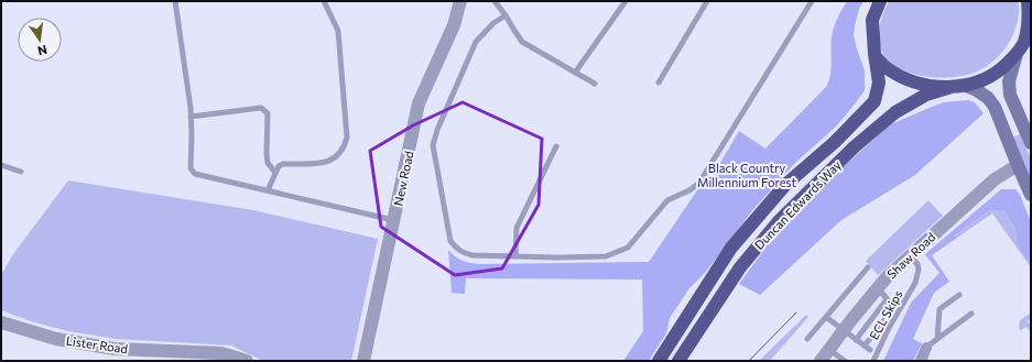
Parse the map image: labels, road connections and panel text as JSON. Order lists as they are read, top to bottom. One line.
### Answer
{"streets":{"highway":["Duncan Edwards Way"],"street":["New Road","Shaw Road","Lister Road"],"lane":["ECL Skips"]},"crossings":[["Shaw Road","ECL Skips"]],"parks":["Black Country Millennium Forest"],"north":"bottom"}
